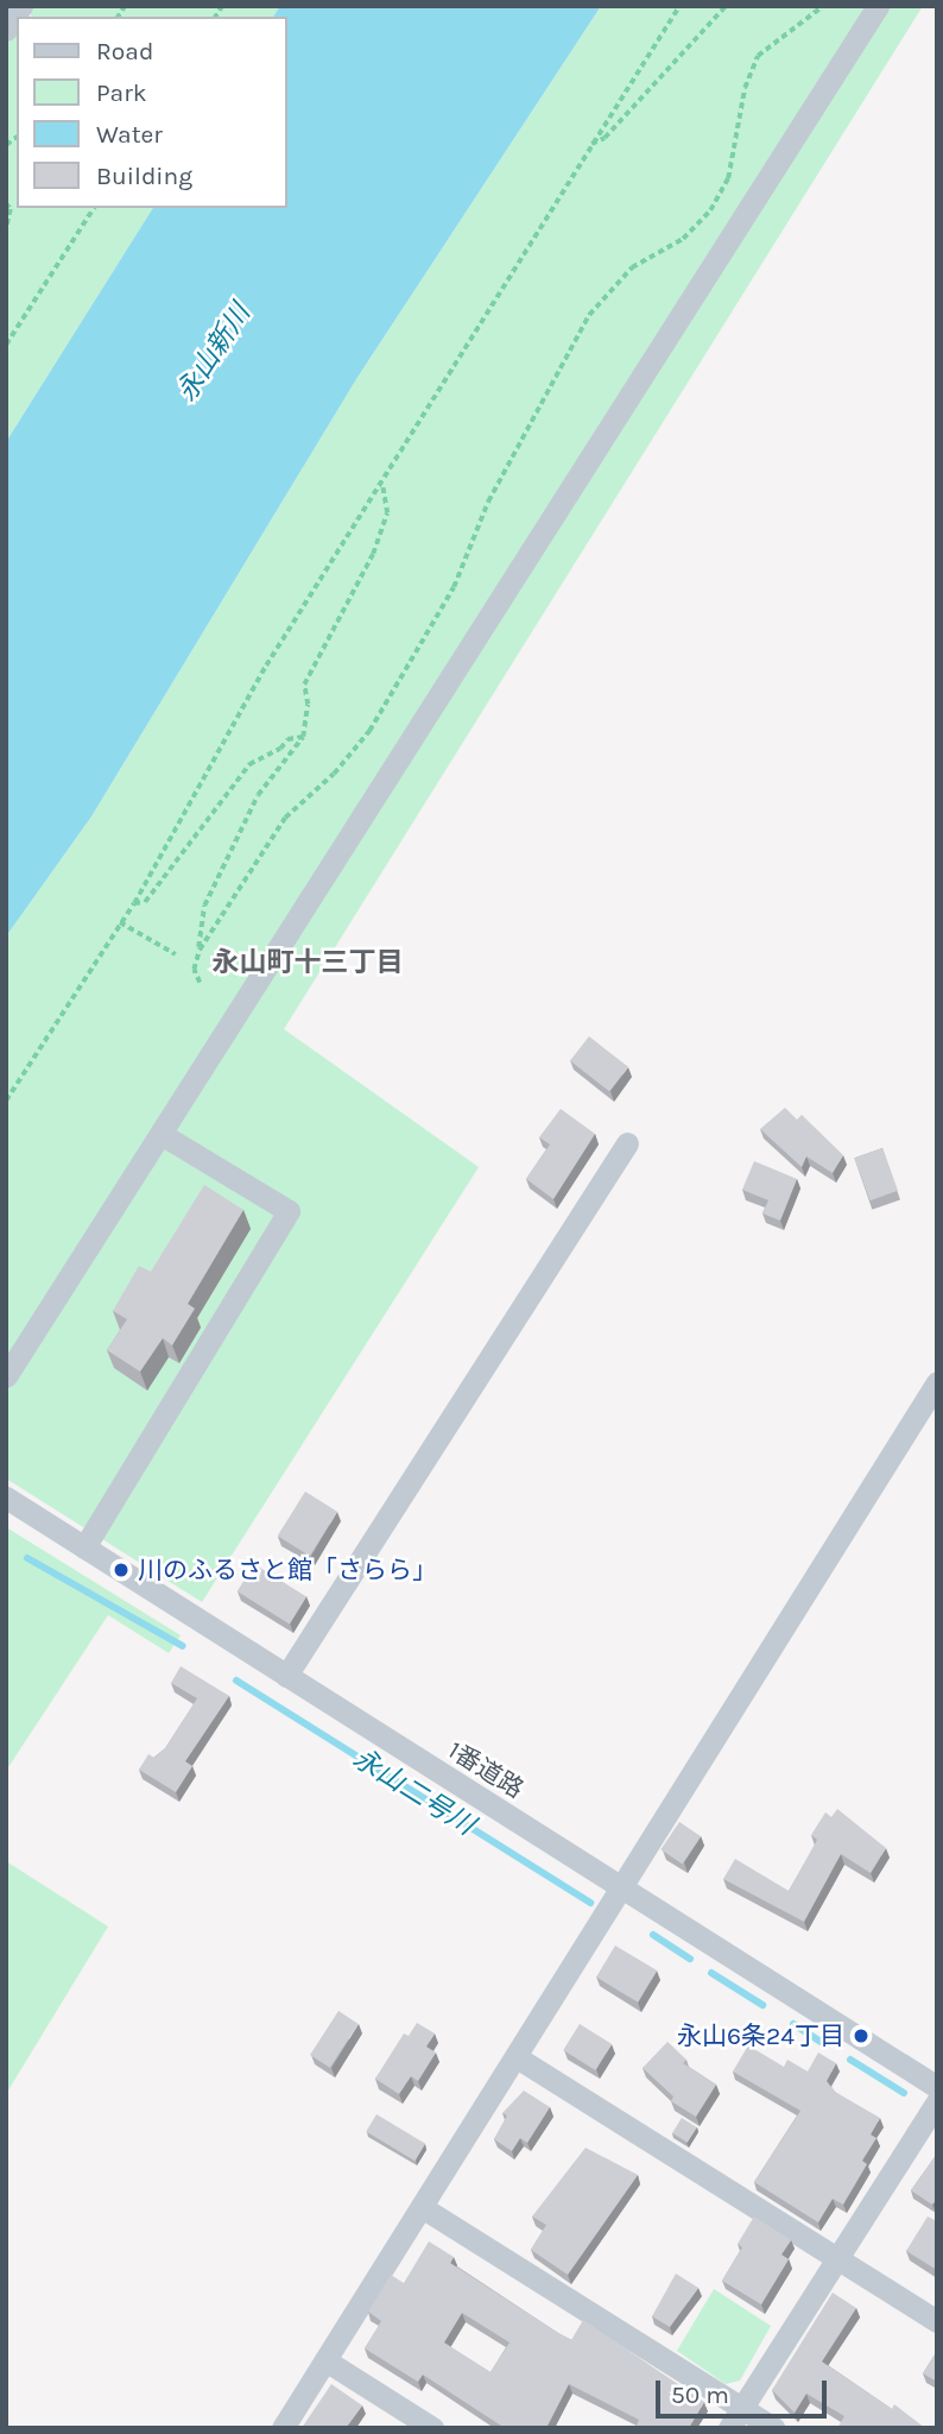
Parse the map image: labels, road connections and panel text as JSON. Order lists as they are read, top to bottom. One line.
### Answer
{"streets":{"street":["1番道路"]},"districts":["永山町十三丁目"],"water":["永山新川","永山二号川"],"places":["川のふるさと館「さらら」","永山6条24丁目"],"legend":["Road","Park","Water","Building"],"scale_bar":"50 m"}
